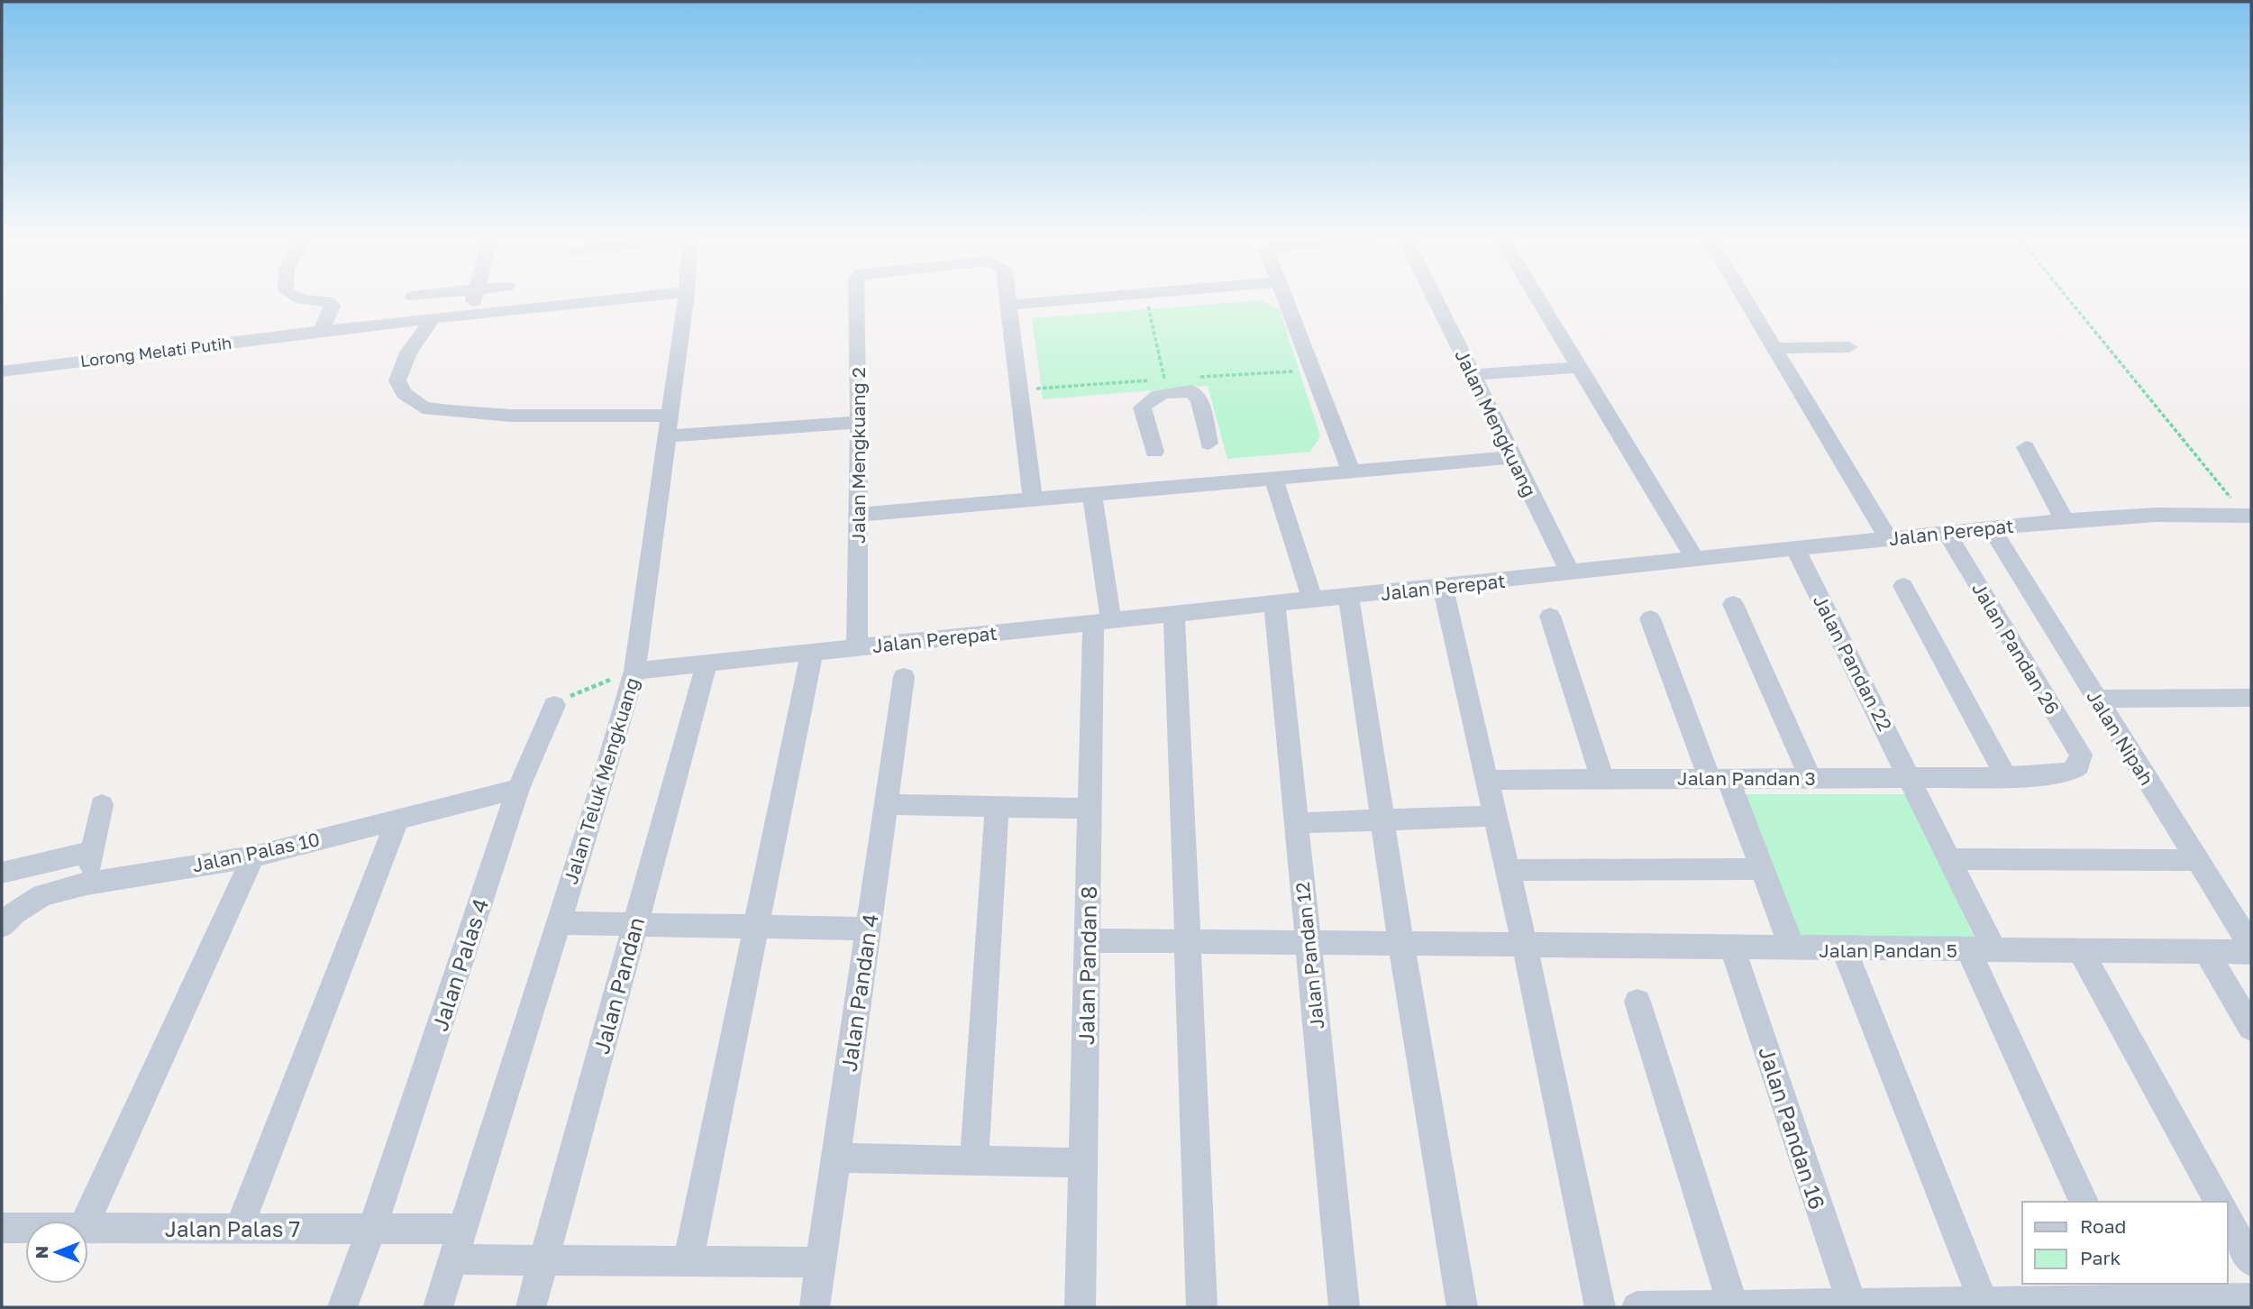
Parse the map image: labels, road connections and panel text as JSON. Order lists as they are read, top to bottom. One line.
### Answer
{"streets":{"street":["Lorong Melati Putih","Jalan Mengkuang","Jalan Mengkuang 2","Jalan Perepat","Jalan Pandan 26","Jalan Pandan 22","Jalan Nipah","Jalan Pandan 3","Jalan Teluk Mengkuang","Jalan Palas 10","Jalan Pandan 5","Jalan Pandan 12","Jalan Palas 4","Jalan Pandan 8","Jalan Pandan","Jalan Pandan 4","Jalan Pandan 16","Jalan Palas 7"]},"crossings":[["Jalan Mengkuang","Jalan Perepat"],["Jalan Mengkuang 2","Jalan Perepat"],["Jalan Perepat","Jalan Pandan 26"],["Jalan Perepat","Jalan Pandan 22"],["Jalan Perepat","Jalan Nipah"],["Jalan Perepat","Jalan Teluk Mengkuang"],["Jalan Perepat","Jalan Pandan 12"],["Jalan Perepat","Jalan Pandan 8"],["Jalan Perepat","Jalan Pandan"],["Jalan Pandan 26","Jalan Pandan 3"],["Jalan Pandan 22","Jalan Pandan 3"],["Jalan Pandan 22","Jalan Pandan 5"],["Jalan Teluk Mengkuang","Jalan Palas 7"],["Jalan Palas 10","Jalan Palas 4"],["Jalan Pandan 5","Jalan Pandan 12"],["Jalan Pandan 5","Jalan Pandan 8"],["Jalan Pandan 5","Jalan Pandan 16"],["Jalan Palas 4","Jalan Palas 7"]],"legend":["Road","Park"],"north":"left"}
